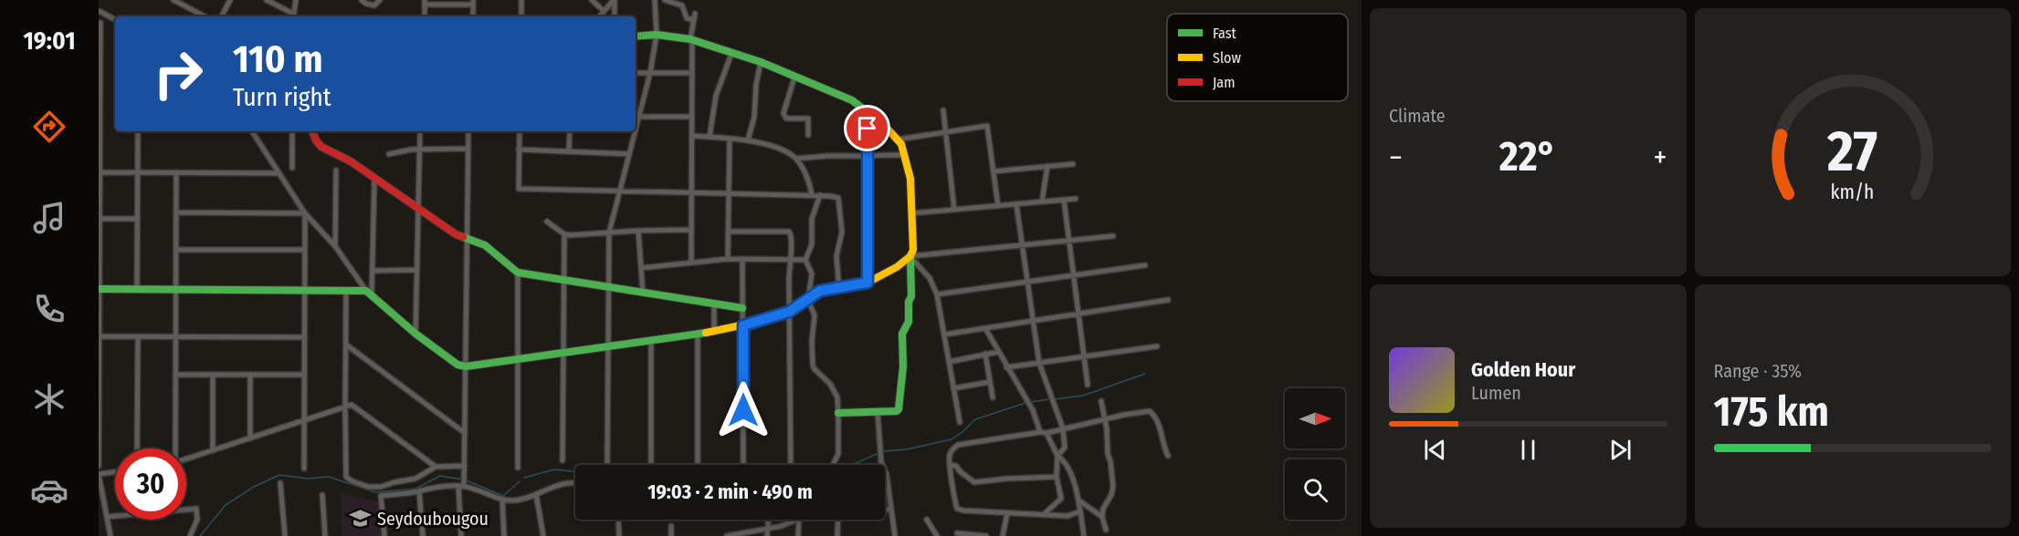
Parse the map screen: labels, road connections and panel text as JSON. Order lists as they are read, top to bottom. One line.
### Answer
{"places":{"school or university":["Seydoubougou"]},"legend":["Fast","Slow","Jam"],"north":"right","page":{"tabs":"19:01","tile":["Climate",["Range · 35%","175 km"]],"turn":["110 m","Turn right"],"heat":["−","22°","+"],"song":["Golden Hour","Lumen"],"limit":"30","trip":"19:03 · 2 min · 490 m","gauge":["27","km/h"]}}
